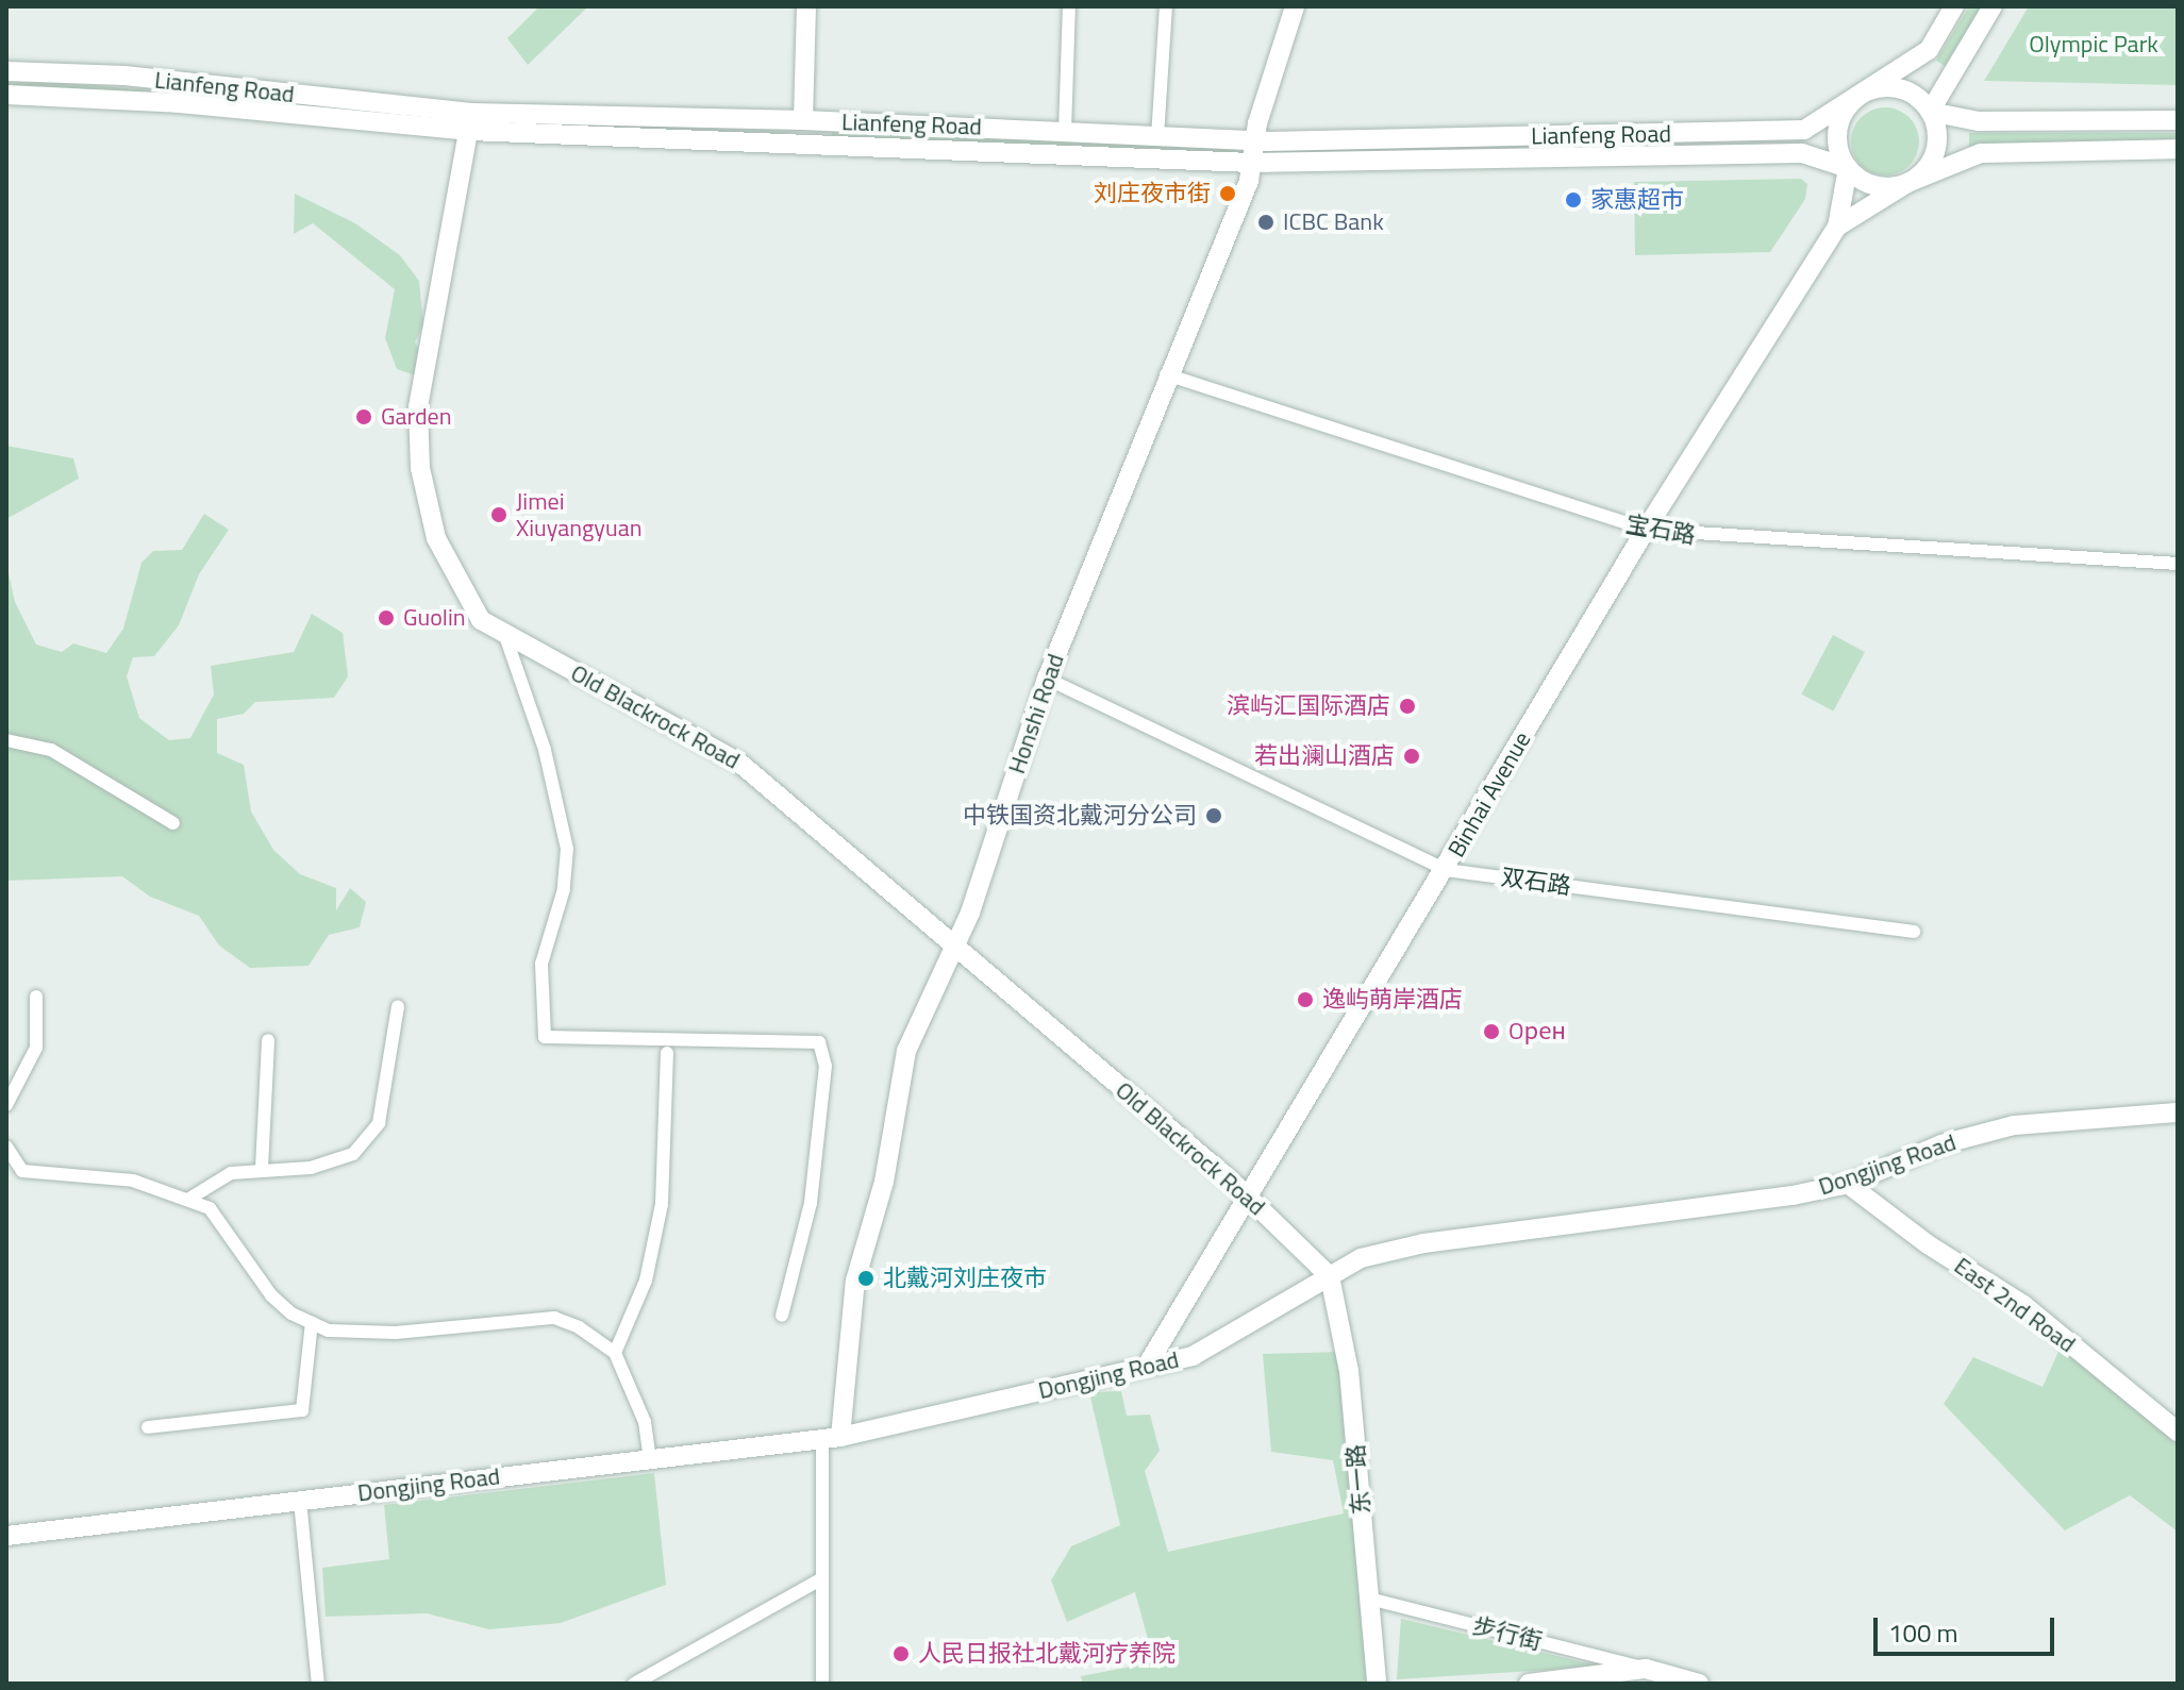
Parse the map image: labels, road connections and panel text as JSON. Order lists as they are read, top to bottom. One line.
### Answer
{"streets":{"main road":["Lianfeng Road","Honshi Road","Old Blackrock Road","Binhai Avenue","Dongjing Road","East 2nd Road","东一路"],"street":["宝石路","双石路","步行街"]},"crossings":[["Lianfeng Road","Honshi Road"],["Lianfeng Road","Old Blackrock Road"],["宝石路","Honshi Road"],["宝石路","Binhai Avenue"],["Honshi Road","Old Blackrock Road"],["Honshi Road","双石路"],["Honshi Road","Dongjing Road"],["Old Blackrock Road","Binhai Avenue"],["Old Blackrock Road","Dongjing Road"],["Old Blackrock Road","东一路"],["Binhai Avenue","双石路"],["Binhai Avenue","Dongjing Road"],["Dongjing Road","East 2nd Road"],["Dongjing Road","东一路"],["东一路","步行街"]],"parks":["Olympic Park"],"places":["刘庄夜市街","家惠超市","ICBC Bank","Garden","Jimei Xiuyangyuan","Guolin","滨屿汇国际酒店","若出澜山酒店","中铁国资北戴河分公司","逸屿萌岸酒店","Oрен","北戴河刘庄夜市","人民日报社北戴河疗养院"],"scale_bar":"100 m"}
